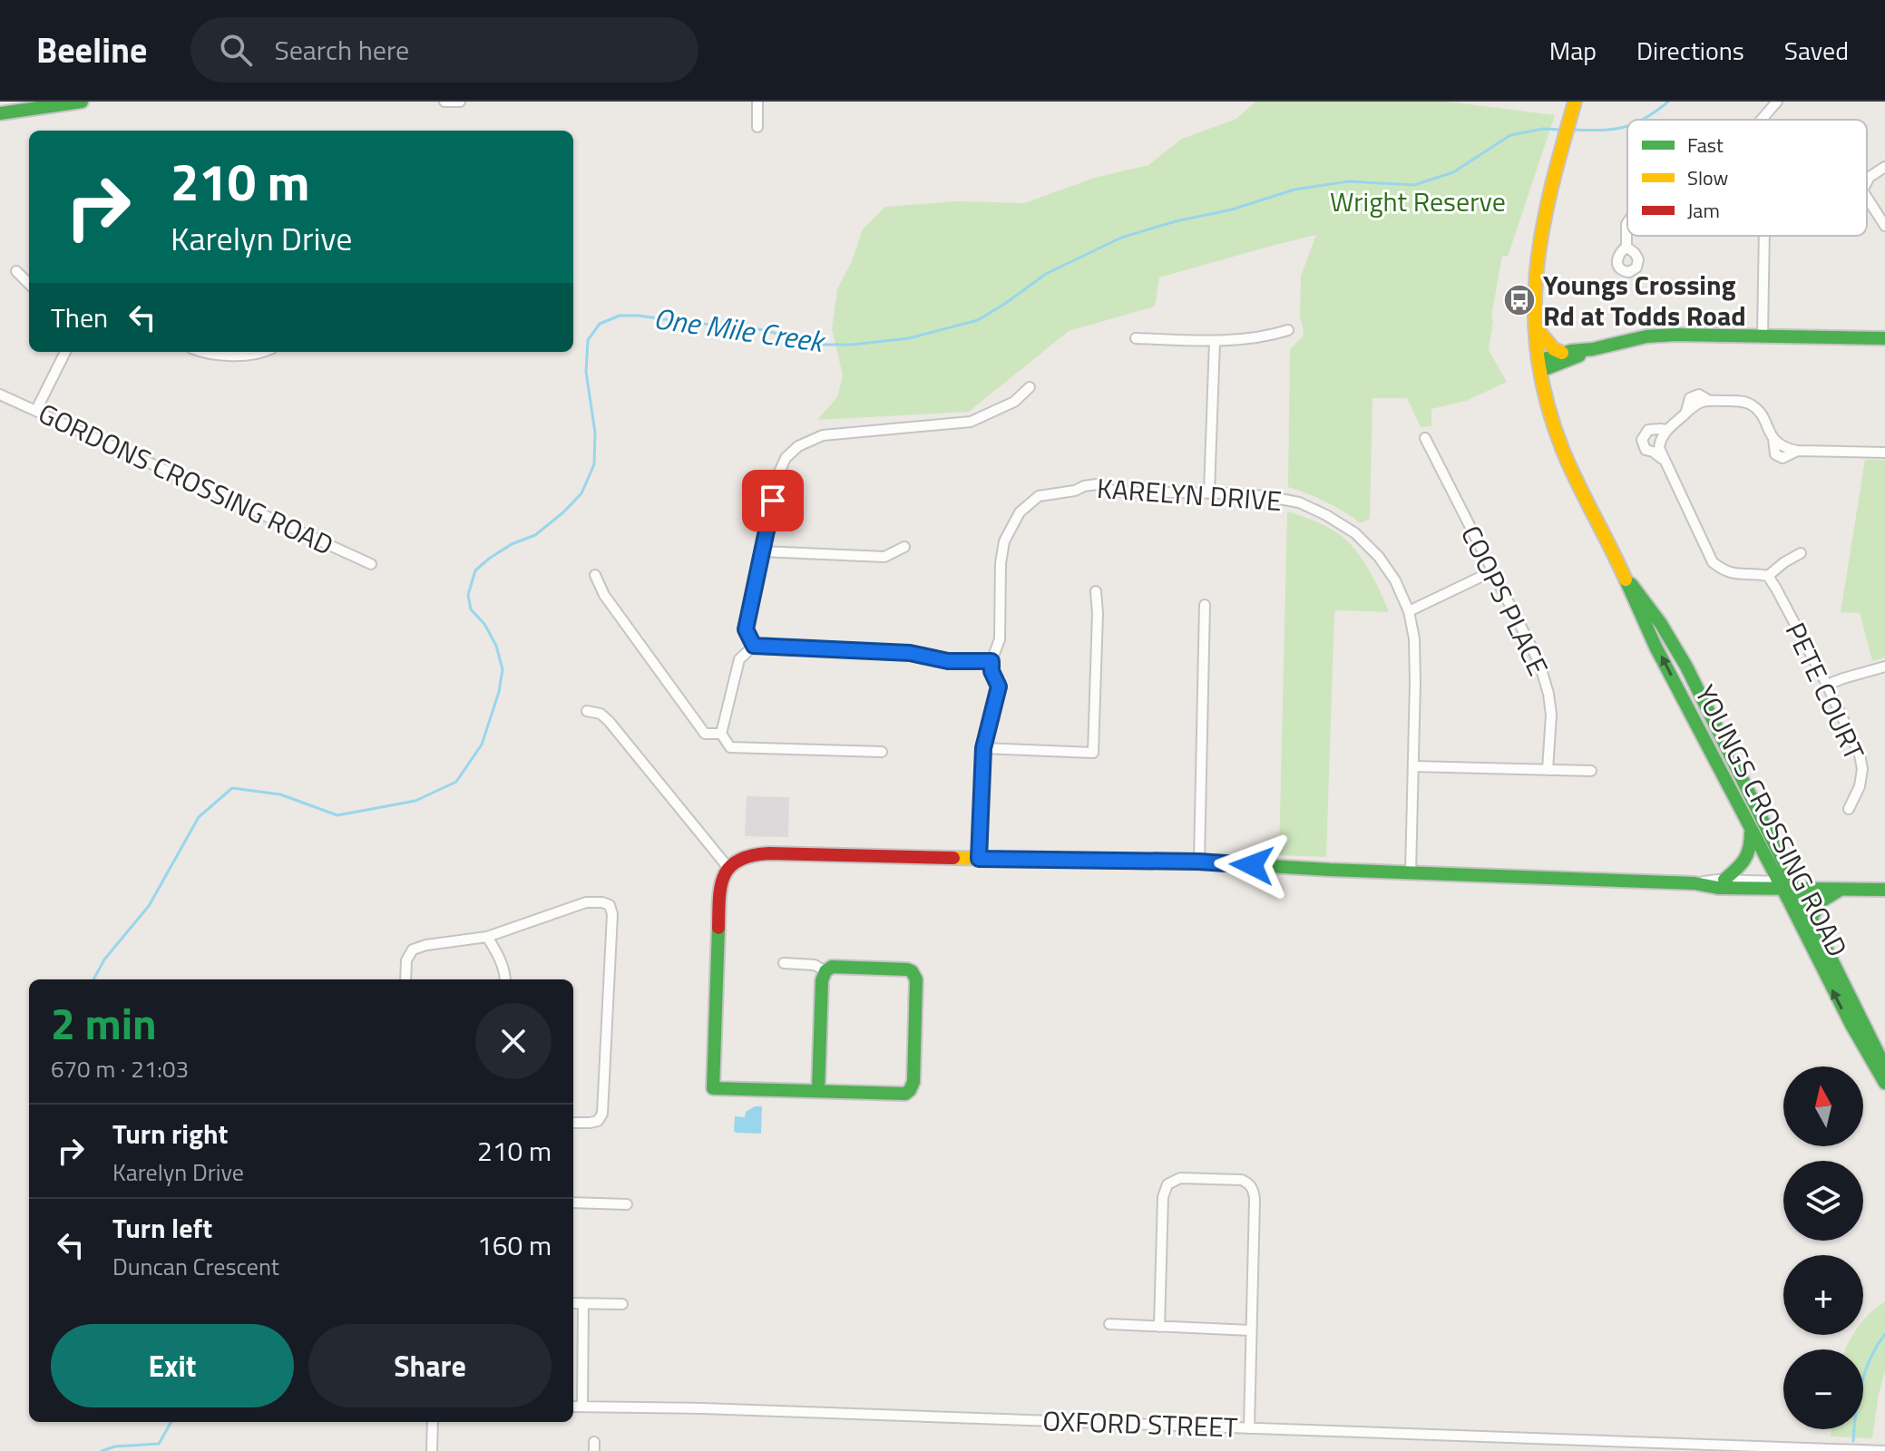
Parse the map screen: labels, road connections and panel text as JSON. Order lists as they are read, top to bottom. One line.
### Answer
{"streets":{"street":["GORDONS CROSSING ROAD","KARELYN DRIVE","COOPS PLACE","PETE COURT","YOUNGS CROSSING ROAD","OXFORD STREET"]},"water":["One Mile Creek"],"parks":["Wright Reserve"],"places":{"bus stop":["Youngs Crossing Rd at Todds Road"]},"legend":["Fast","Slow","Jam"],"north":"top","page":{"header":"Beeline","search":"Search here","nav":["Map","Directions","Saved"],"turn":["210 m","Karelyn Drive"],"then":"Then","heading":["2 min","670 m · 21:03"],"map_buttons":["+","−"],"list":[{"name":"Turn right","note":"Karelyn Drive","value":"210 m"},{"name":"Turn left","note":"Duncan Crescent","value":"160 m"}],"buttons":["Exit","Share"]}}
